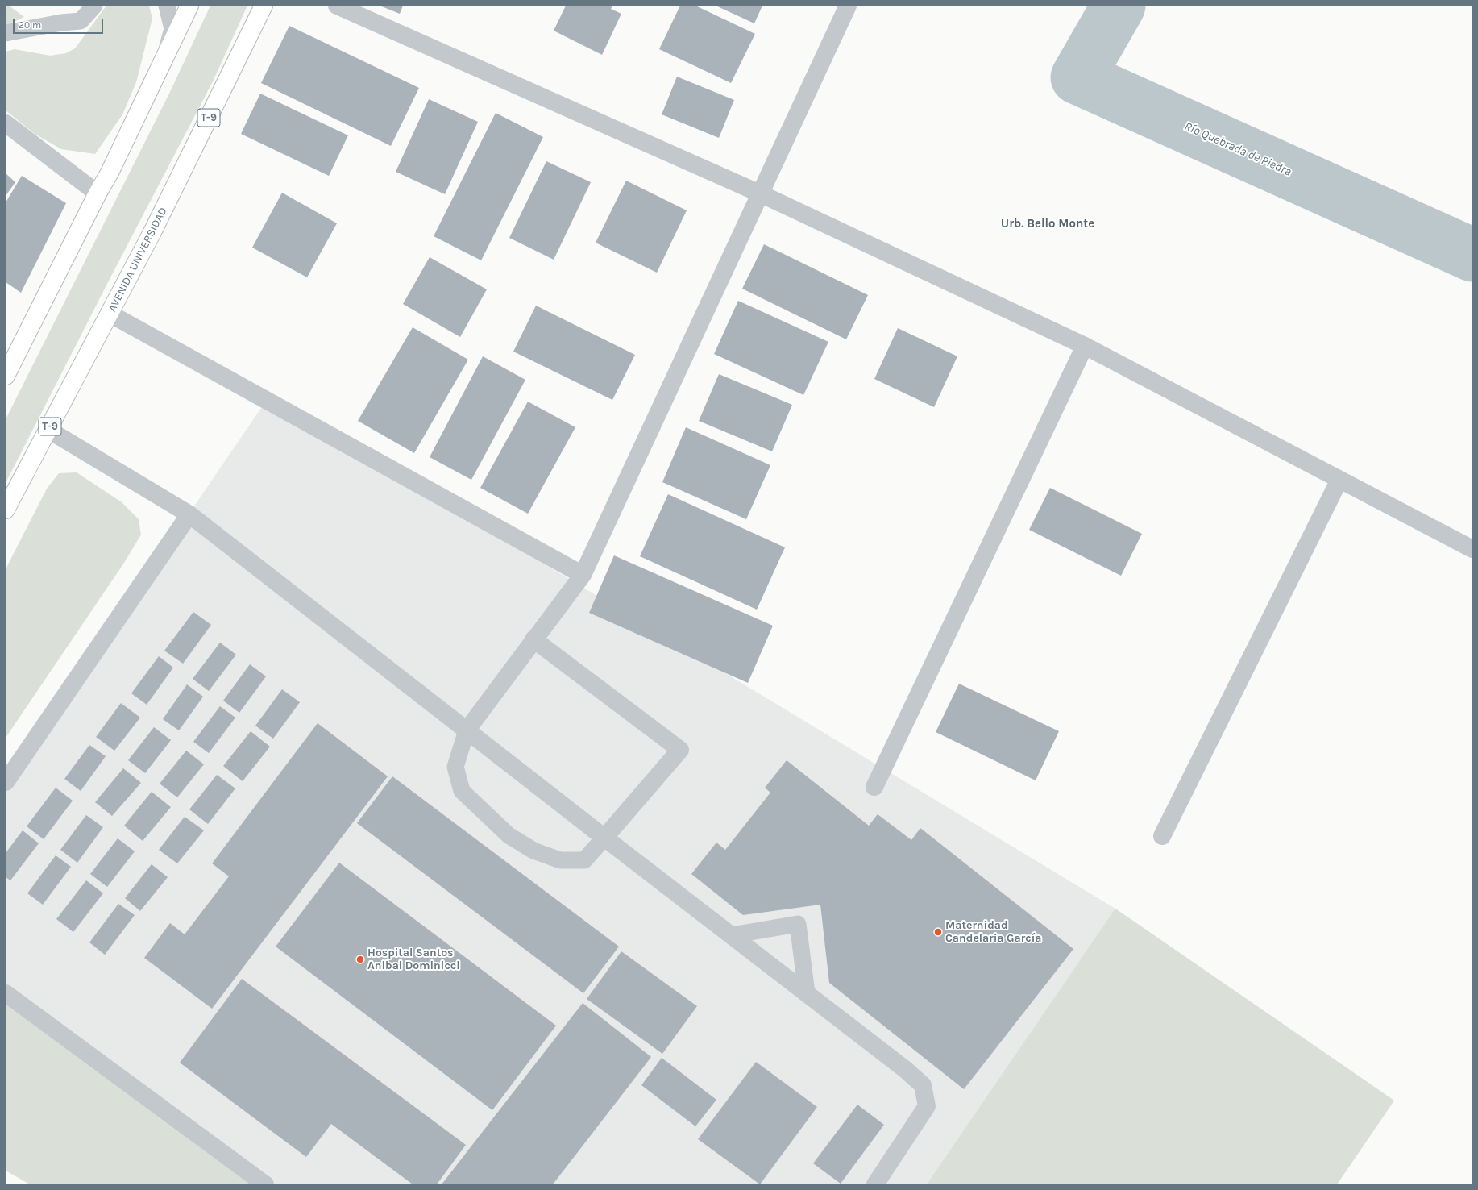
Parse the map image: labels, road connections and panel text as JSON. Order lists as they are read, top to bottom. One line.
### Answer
{"streets":{"highway":["T-9","AVENIDA UNIVERSIDAD"]},"districts":["Urb. Bello Monte"],"water":["Río Quebrada de Piedra"],"places":["Maternidad Candelaria García","Hospital Santos Anibal Dominicci"],"scale_bar":"20 m"}
